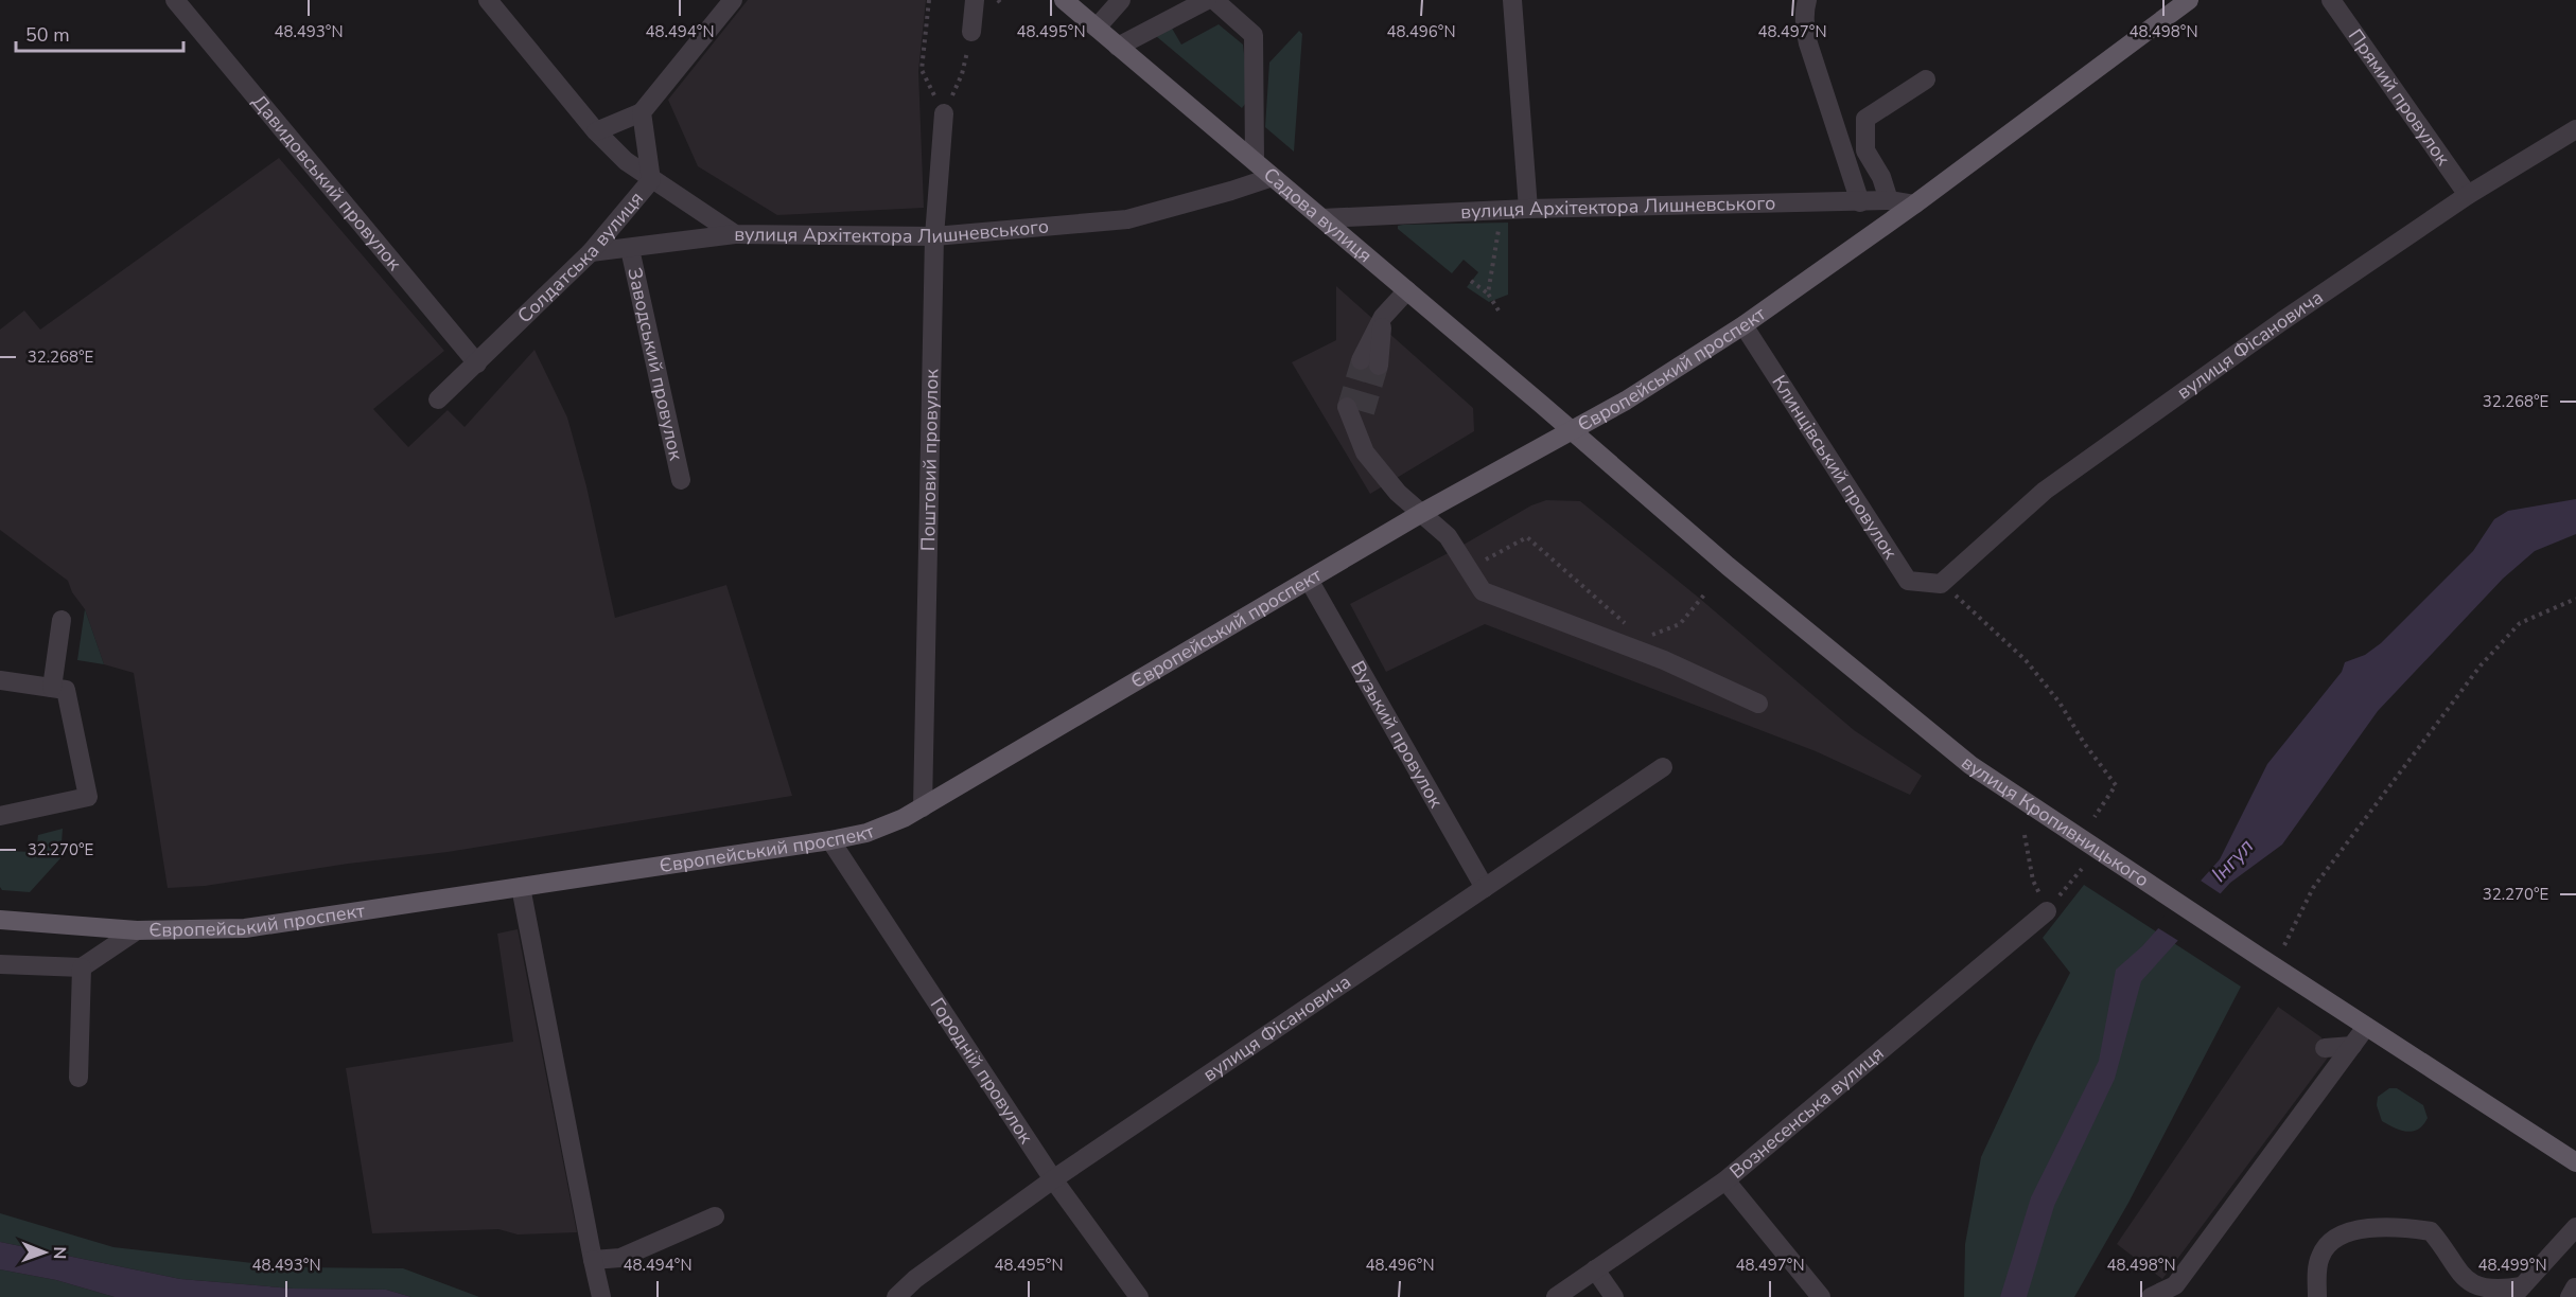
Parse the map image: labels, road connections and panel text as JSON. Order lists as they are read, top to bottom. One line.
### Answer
{"streets":{"main road":["Садова вулиця","Європейський проспект","вулиця Кропивницького"],"street":["Прямий провулок","Давидовський провулок","вулиця Архітектора Лишневського","Солдатська вулиця","вулиця Фісановича","Заводський провулок","Поштовий провулок","Клинцівський провулок","Вузький провулок","Городній провулок","Вознесенська вулиця"]},"crossings":[["Прямий провулок","вулиця Фісановича"],["Давидовський провулок","Солдатська вулиця"],["вулиця Архітектора Лишневського","Садова вулиця"],["вулиця Архітектора Лишневського","Солдатська вулиця"],["вулиця Архітектора Лишневського","Європейський проспект"],["вулиця Архітектора Лишневського","Поштовий провулок"],["Садова вулиця","Європейський проспект"],["Садова вулиця","вулиця Кропивницького"],["вулиця Фісановича","Клинцівський провулок"],["вулиця Фісановича","Вузький провулок"],["вулиця Фісановича","Городній провулок"],["Європейський проспект","Поштовий провулок"],["Європейський проспект","Клинцівський провулок"],["Європейський проспект","Вузький провулок"],["Європейський проспект","вулиця Кропивницького"],["Європейський проспект","Городній провулок"]],"water":["Інгул"],"scale_bar":"50 m","north":"right","coordinates":["48.493°N","48.494°N","48.495°N","48.496°N","48.497°N","48.498°N","32.268°E","32.270°E","48.499°N"]}
